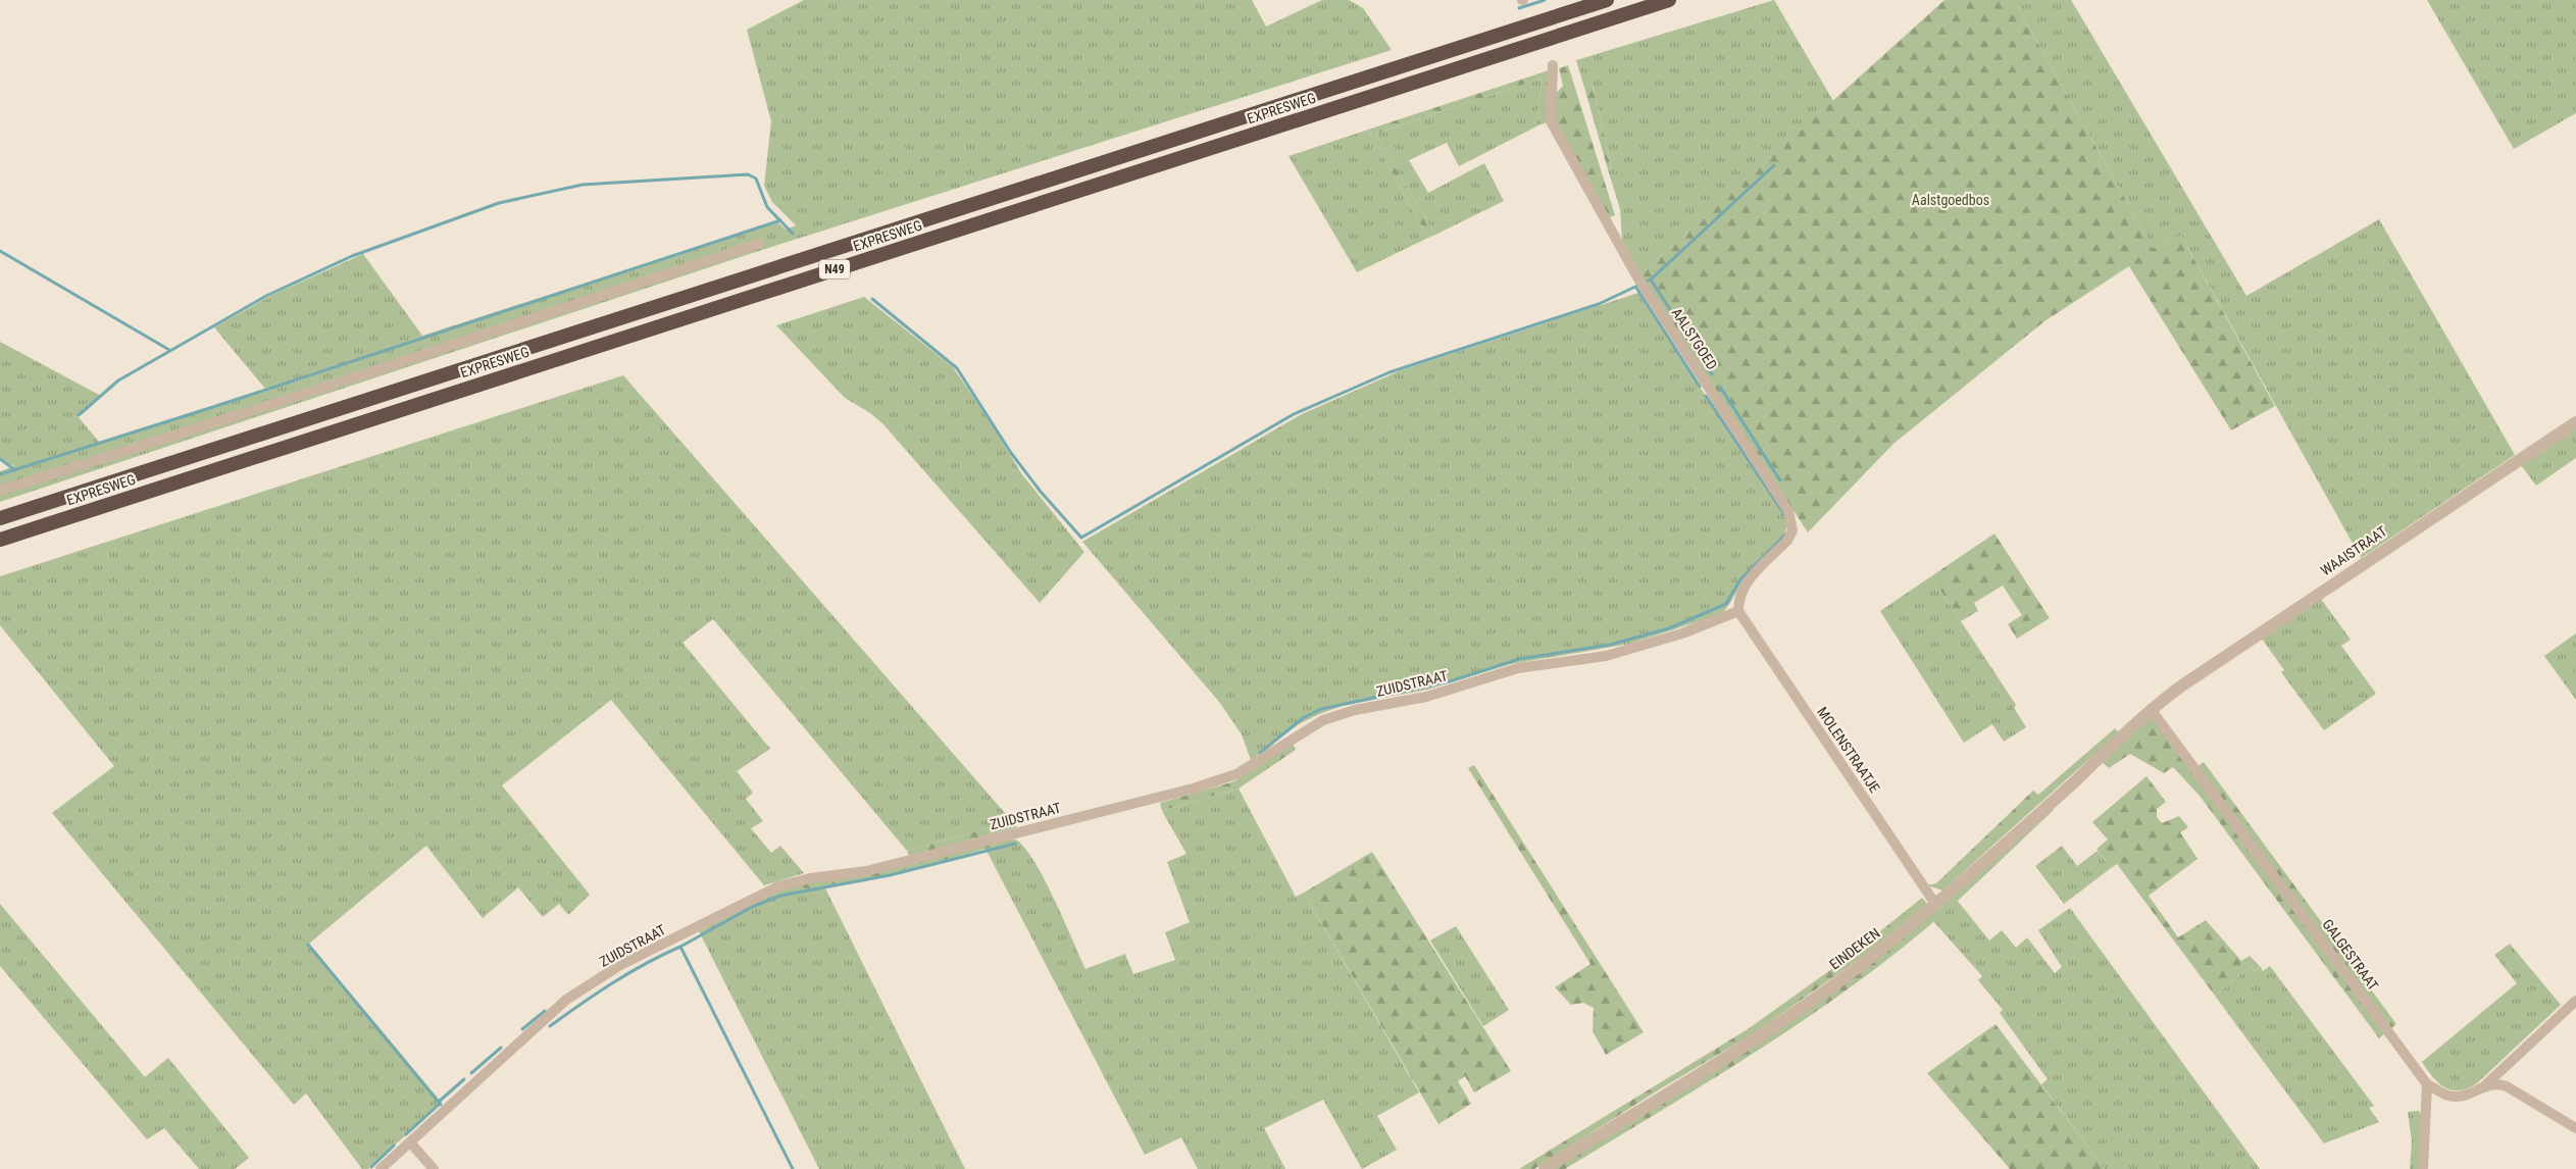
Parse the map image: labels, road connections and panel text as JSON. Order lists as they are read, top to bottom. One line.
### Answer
{"streets":{"highway":["EXPRESWEG","N49"],"street":["AALSTGOED","WAAISTRAAT","ZUIDSTRAAT","MOLENSTRAATJE","EINDEKEN","GALGESTRAAT"]},"crossings":[["AALSTGOED","ZUIDSTRAAT"],["AALSTGOED","MOLENSTRAATJE"],["WAAISTRAAT","EINDEKEN"],["WAAISTRAAT","GALGESTRAAT"],["ZUIDSTRAAT","MOLENSTRAATJE"],["MOLENSTRAATJE","EINDEKEN"],["EINDEKEN","GALGESTRAAT"]],"parks":["Aalstgoedbos"]}
